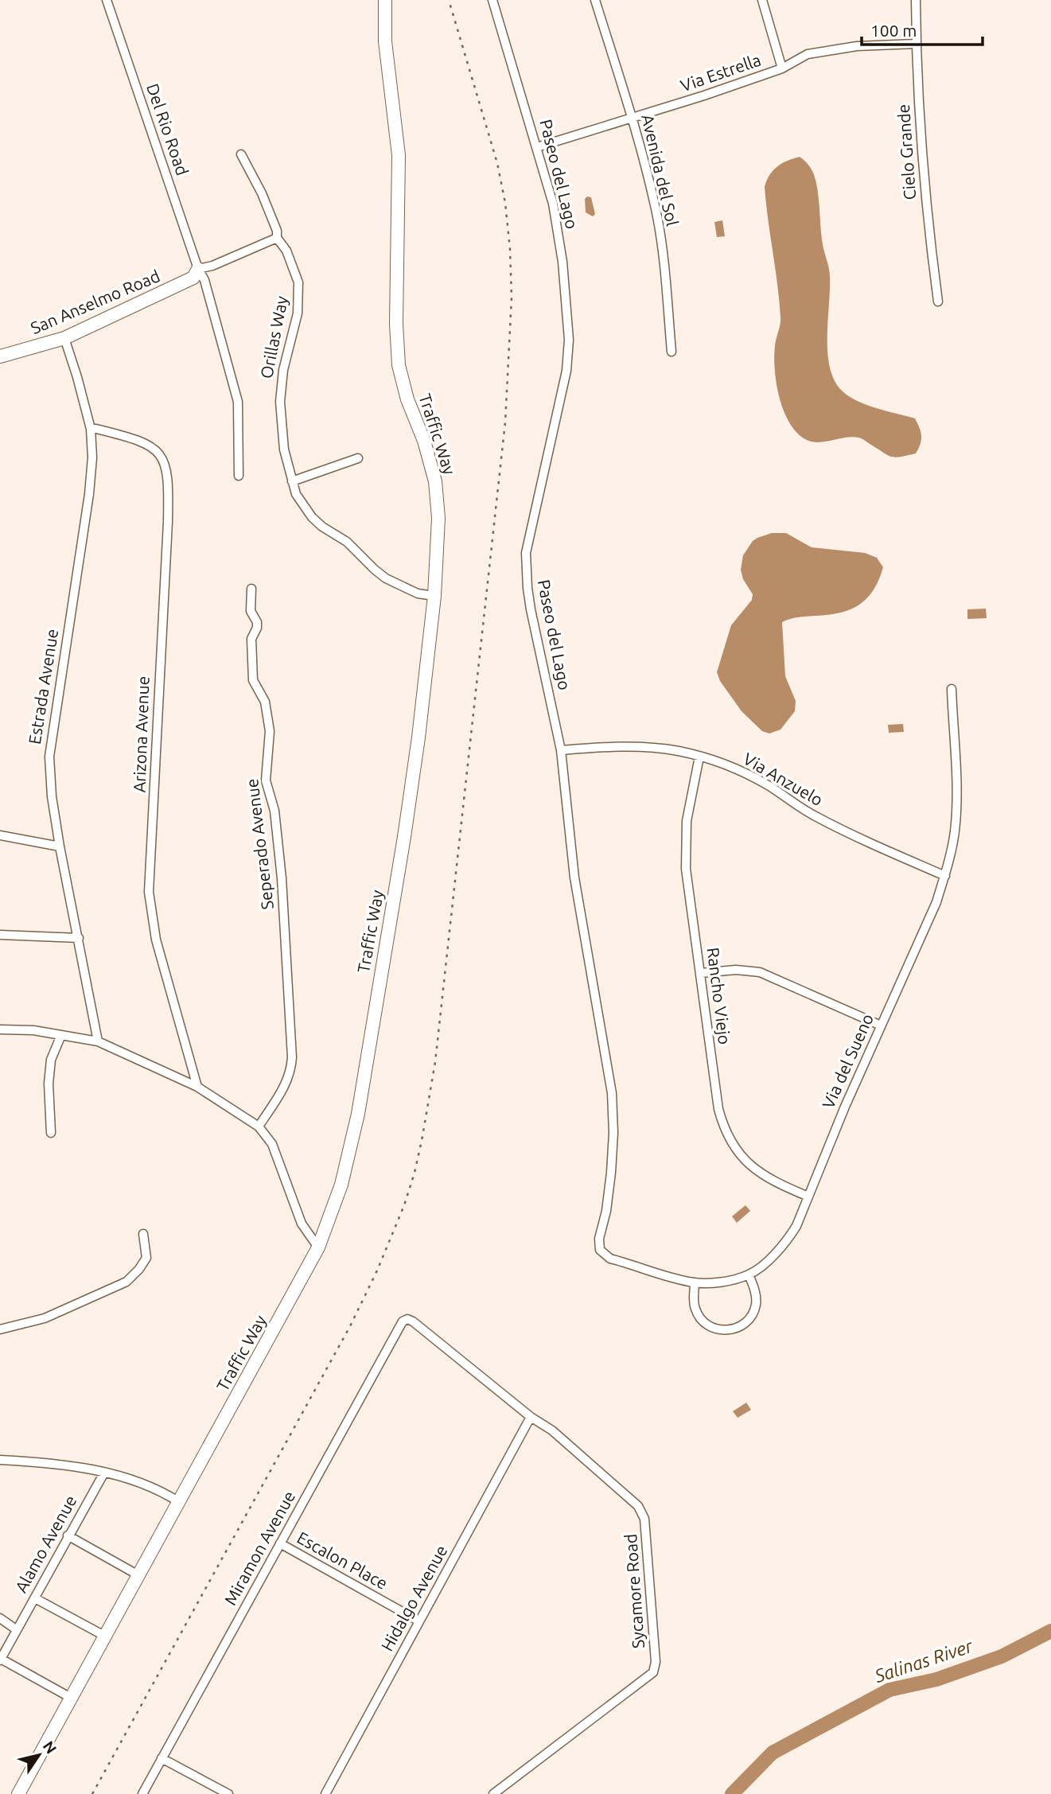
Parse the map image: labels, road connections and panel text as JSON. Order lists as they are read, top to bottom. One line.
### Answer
{"streets":{"street":["Via Estrella","Del Rio Road","Cielo Grande","Avenida del Sol","Paseo del Lago","San Anselmo Road","Orillas Way","Traffic Way","Estrada Avenue","Arizona Avenue","Via Anzuelo","Seperado Avenue","Rancho Viejo","Via del Sueno","Alamo Avenue","Miramon Avenue","Escalon Place","Sycamore Road","Hidalgo Avenue"]},"crossings":[["Via Estrella","Cielo Grande"],["Via Estrella","Avenida del Sol"],["Via Estrella","Paseo del Lago"],["Del Rio Road","San Anselmo Road"],["Paseo del Lago","Via Anzuelo"],["Paseo del Lago","Via del Sueno"],["San Anselmo Road","Estrada Avenue"],["Orillas Way","Traffic Way"],["Estrada Avenue","Arizona Avenue"],["Via Anzuelo","Rancho Viejo"],["Via Anzuelo","Via del Sueno"],["Rancho Viejo","Via del Sueno"],["Miramon Avenue","Escalon Place"],["Miramon Avenue","Sycamore Road"],["Escalon Place","Hidalgo Avenue"],["Sycamore Road","Hidalgo Avenue"]],"water":["Salinas River"],"scale_bar":"100 m","north":"top right"}
